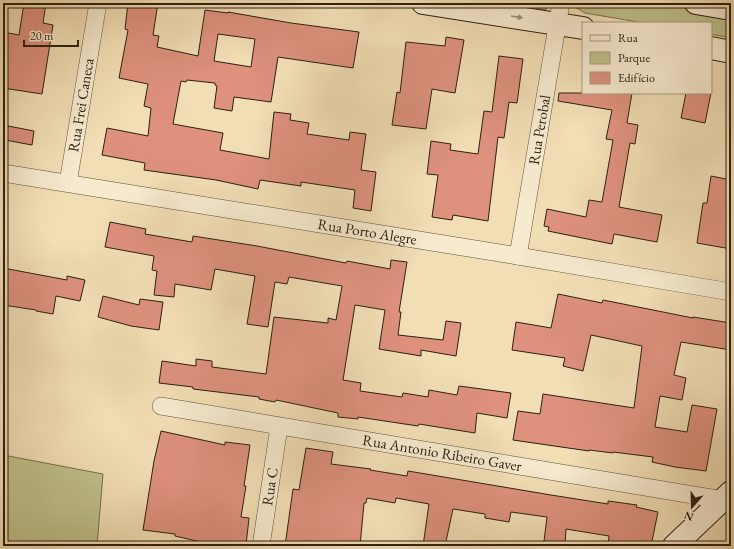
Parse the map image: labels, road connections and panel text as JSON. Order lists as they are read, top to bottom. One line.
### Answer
{"streets":{"street":["Rua Frei Caneca","Rua Perobal","Rua Porto Alegre","Rua Antonio Ribeiro Gaver","Rua C"]},"crossings":[["Rua Frei Caneca","Rua Porto Alegre"],["Rua Perobal","Rua Porto Alegre"],["Rua Antonio Ribeiro Gaver","Rua C"]],"legend":["Rua","Parque","Edifício"],"scale_bar":"20 m","north":"bottom"}
